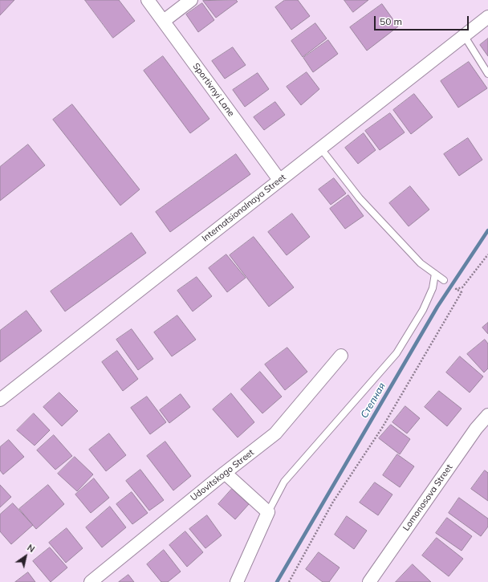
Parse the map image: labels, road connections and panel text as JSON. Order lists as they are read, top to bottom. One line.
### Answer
{"streets":{"street":["Sportivnyi Lane","Internatsionalnaya Street","Udovitskogo Street","Lomonosova Street"]},"crossings":[["Sportivnyi Lane","Internatsionalnaya Street"]],"water":["Степная"],"scale_bar":"50 m","north":"top right"}
